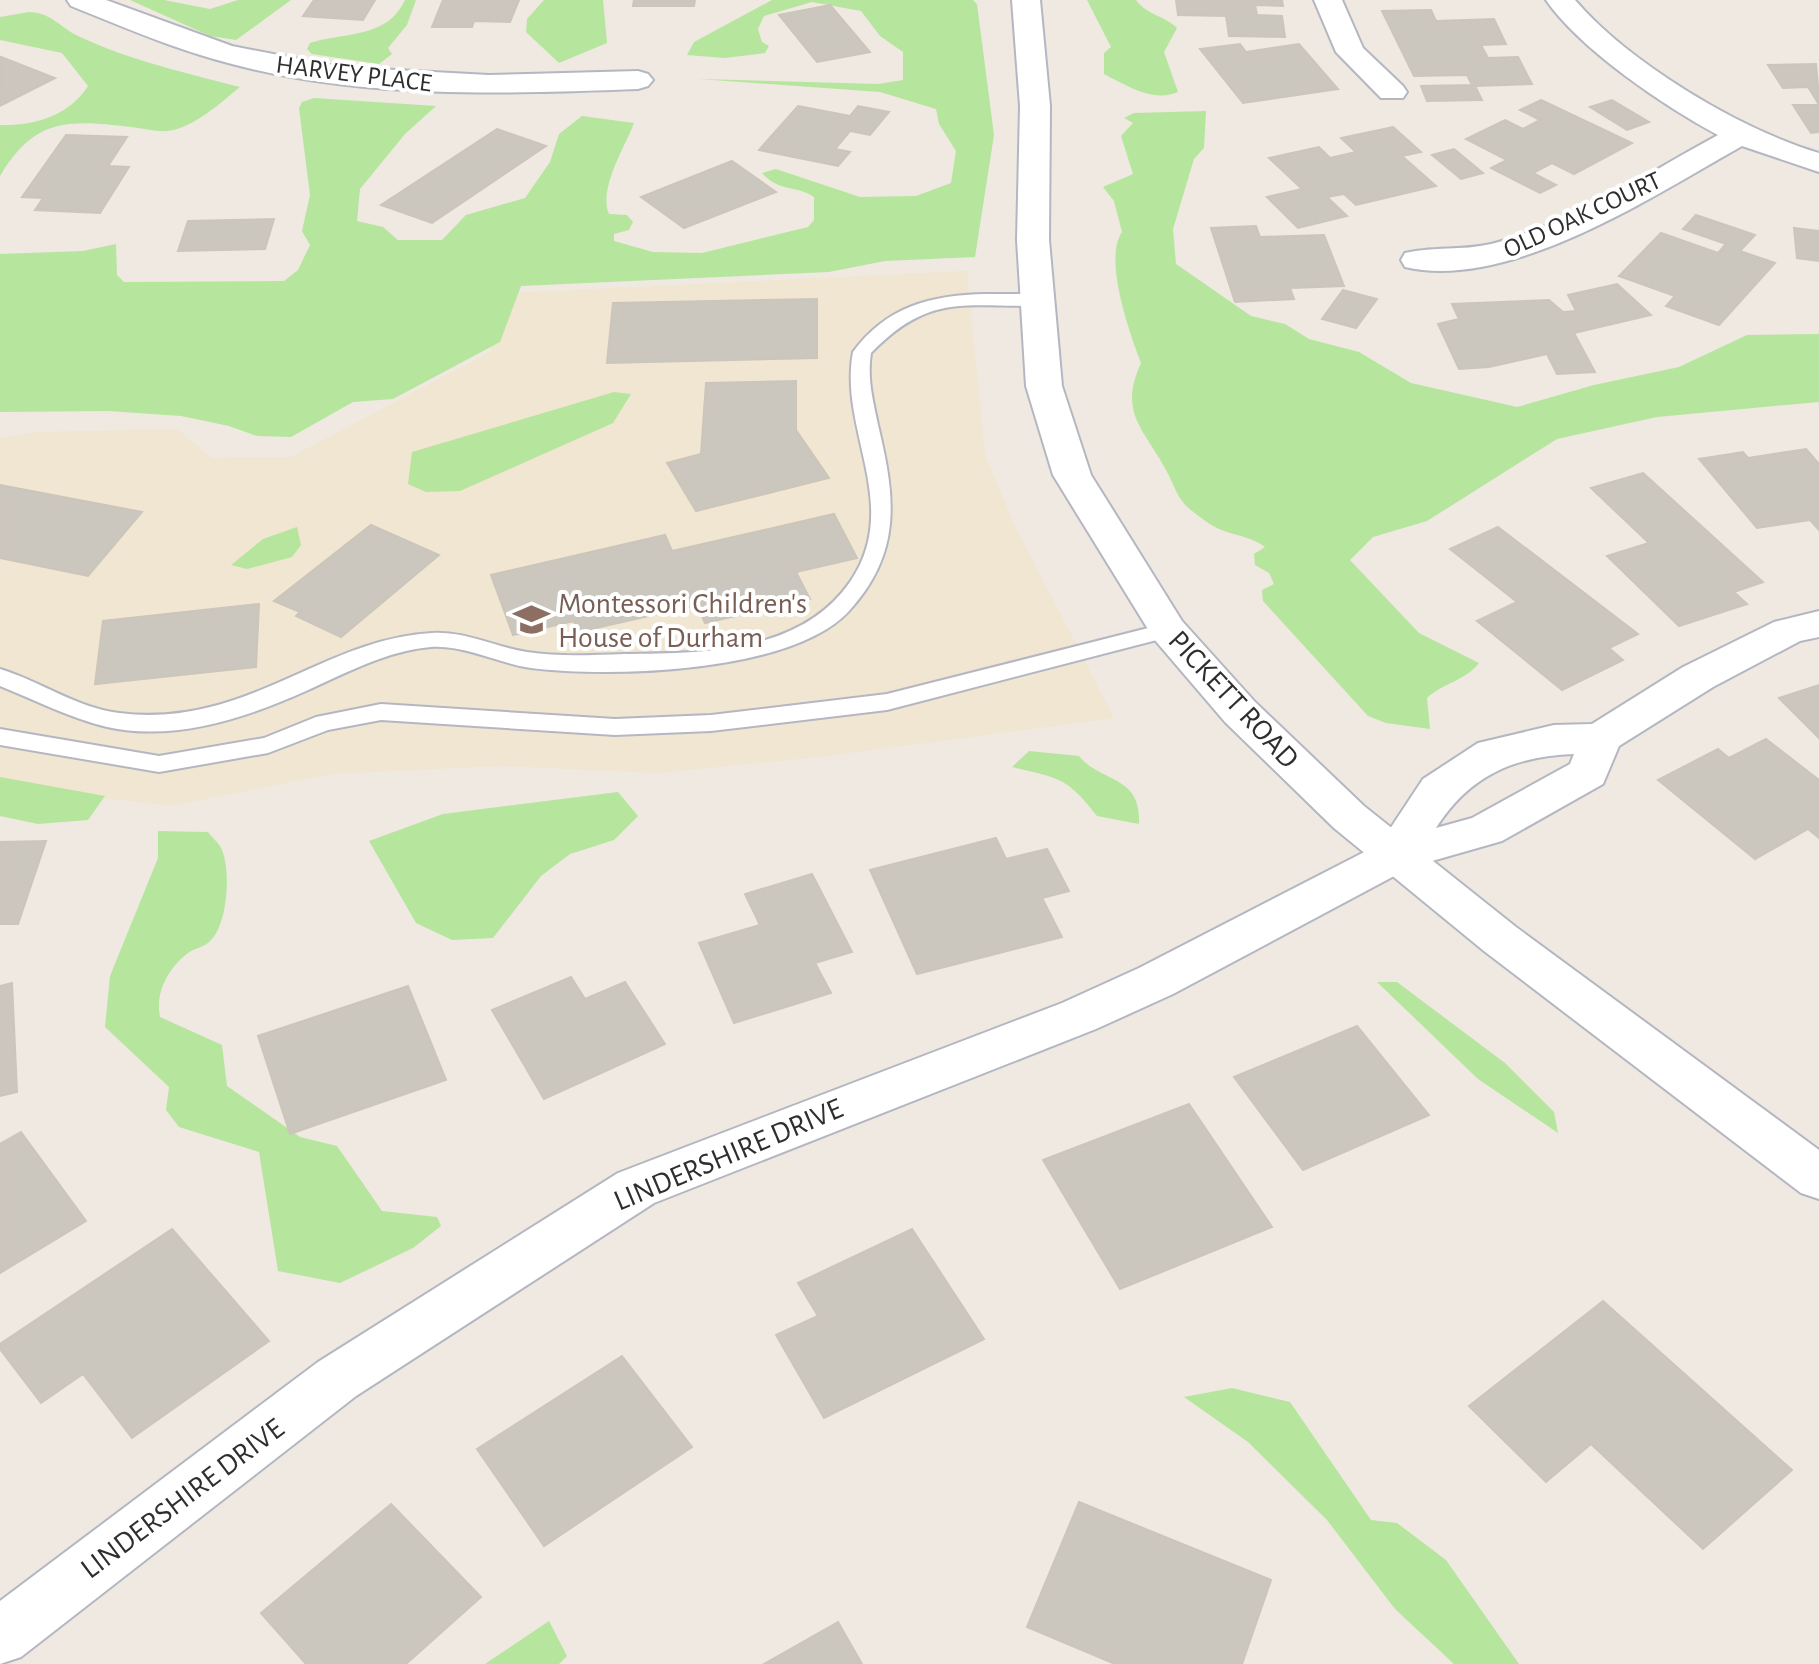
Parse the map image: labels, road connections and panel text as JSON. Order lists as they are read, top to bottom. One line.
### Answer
{"streets":{"street":["HARVEY PLACE","OLD OAK COURT","PICKETT ROAD","LINDERSHIRE DRIVE"]},"crossings":[["PICKETT ROAD","LINDERSHIRE DRIVE"]],"places":{"school or university":["Montessori Children's House of Durham"]}}
